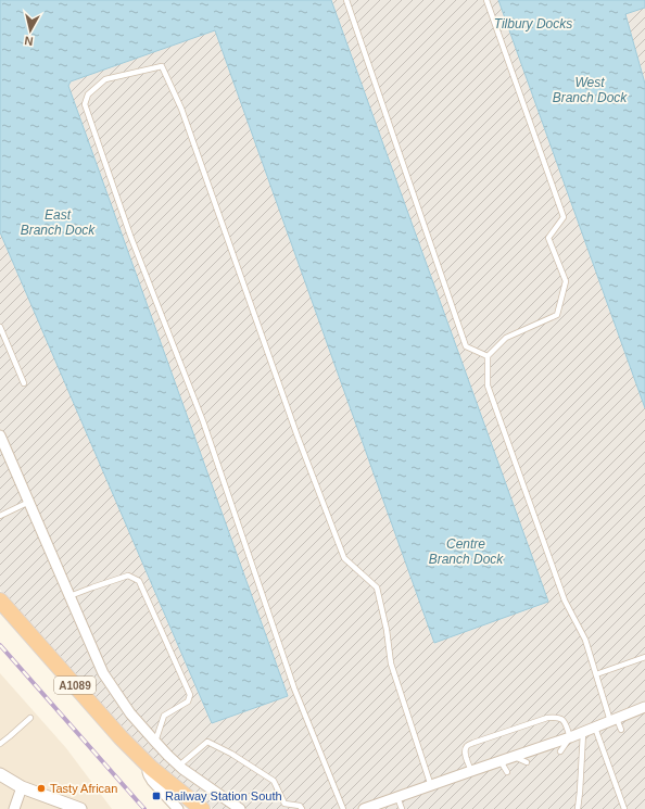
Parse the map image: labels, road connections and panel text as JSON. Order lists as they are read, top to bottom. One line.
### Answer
{"streets":{"highway":["A1089"]},"water":["Tilbury Docks","West Branch Dock","East Branch Dock","Centre Branch Dock"],"places":{"other":["Tasty African"],"transit":["Railway Station South"]},"north":"bottom"}
